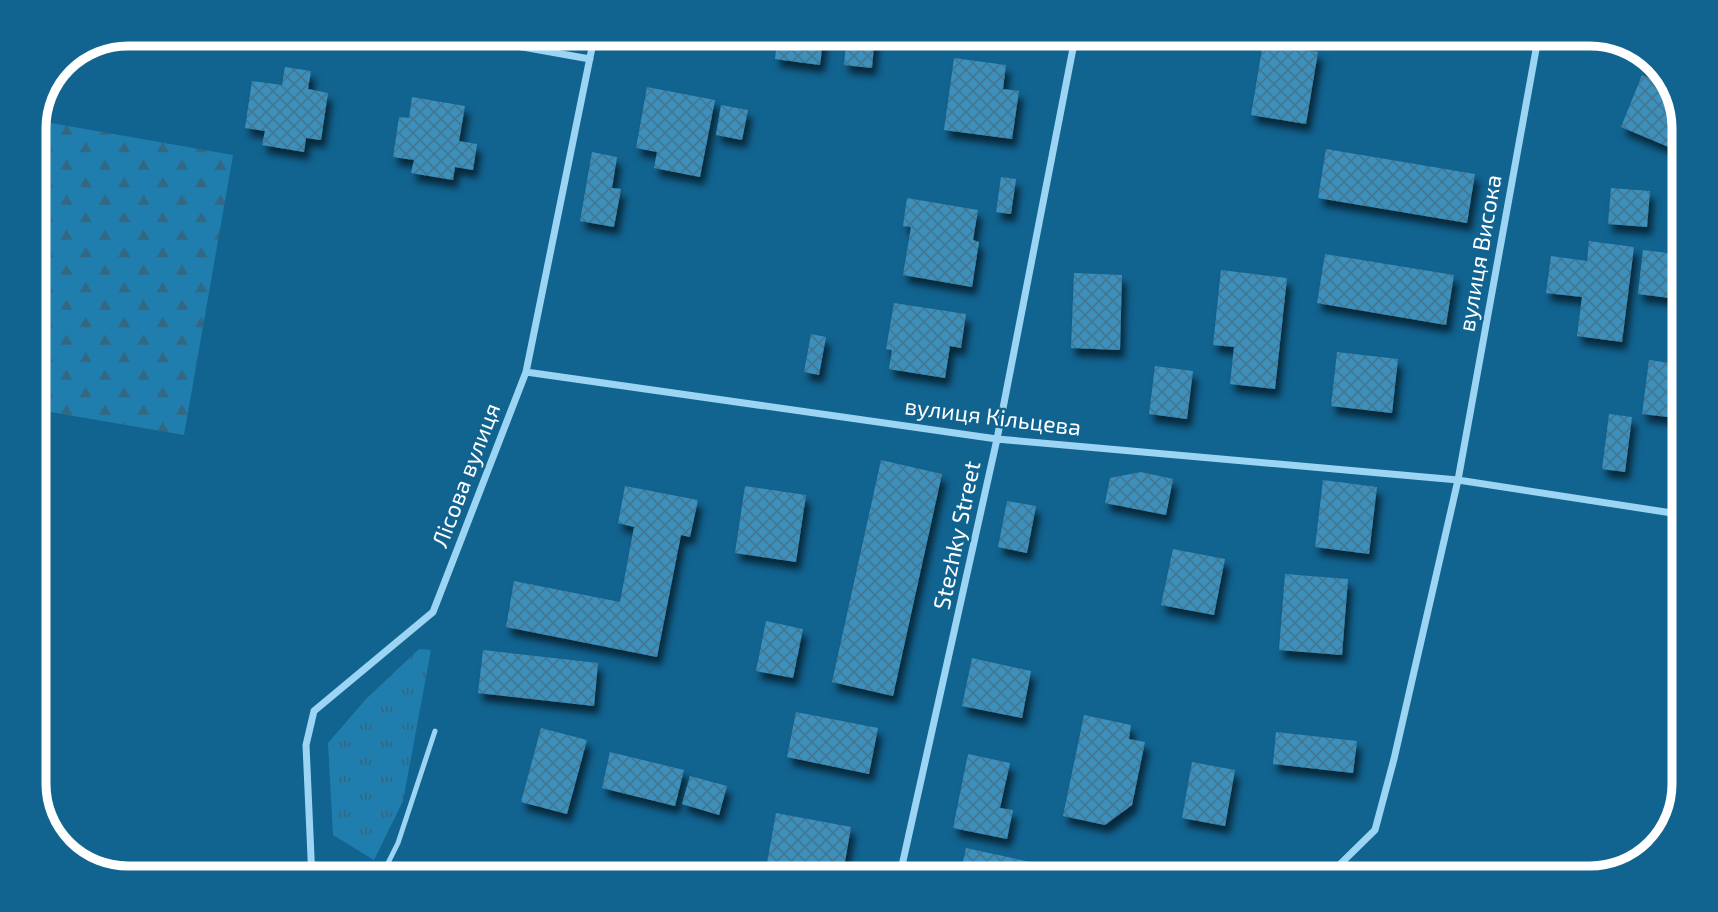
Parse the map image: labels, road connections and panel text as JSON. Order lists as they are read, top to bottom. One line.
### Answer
{"streets":{"street":["вулиця Висока","вулиця Кільцева","Лісова вулиця","Stezhky Street"]},"crossings":[["вулиця Висока","вулиця Кільцева"],["вулиця Кільцева","Лісова вулиця"],["вулиця Кільцева","Stezhky Street"]]}
